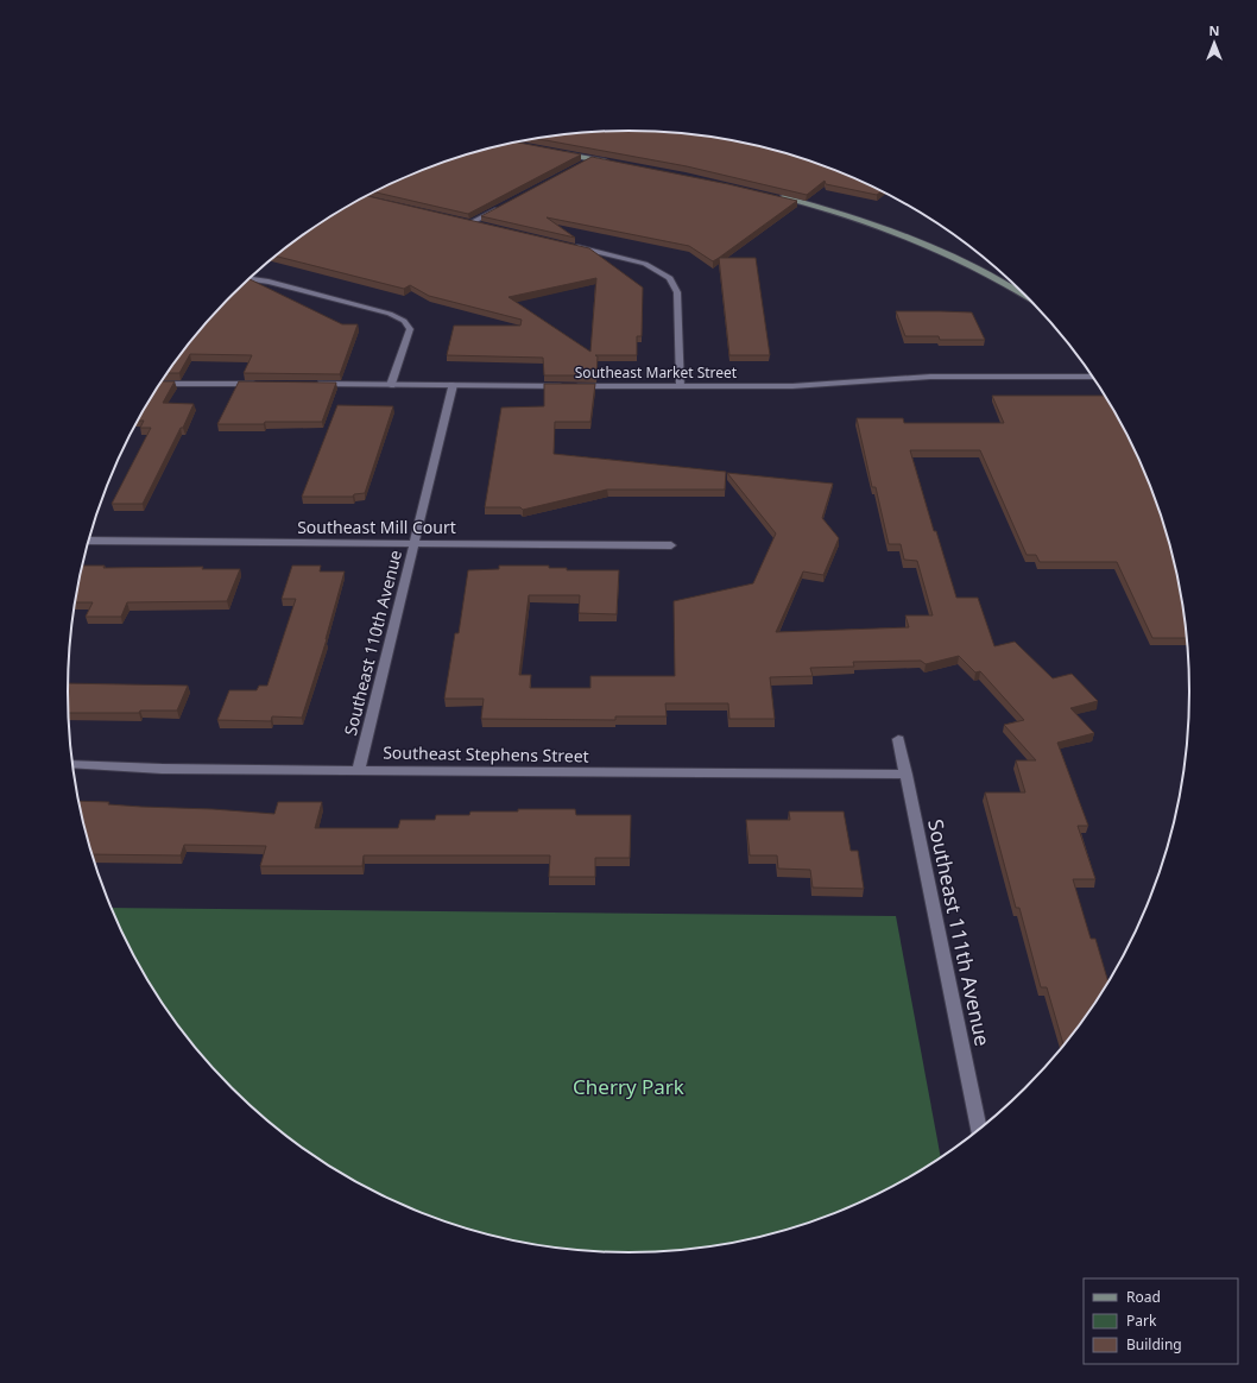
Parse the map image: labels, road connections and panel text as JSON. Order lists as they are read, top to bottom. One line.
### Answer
{"streets":{"street":["Southeast Market Street","Southeast Mill Court","Southeast 110th Avenue","Southeast Stephens Street","Southeast 111th Avenue"]},"crossings":[["Southeast Market Street","Southeast 110th Avenue"],["Southeast Mill Court","Southeast 110th Avenue"],["Southeast 110th Avenue","Southeast Stephens Street"],["Southeast Stephens Street","Southeast 111th Avenue"]],"parks":["Cherry Park"],"legend":["Road","Park","Building"],"north":"top"}
